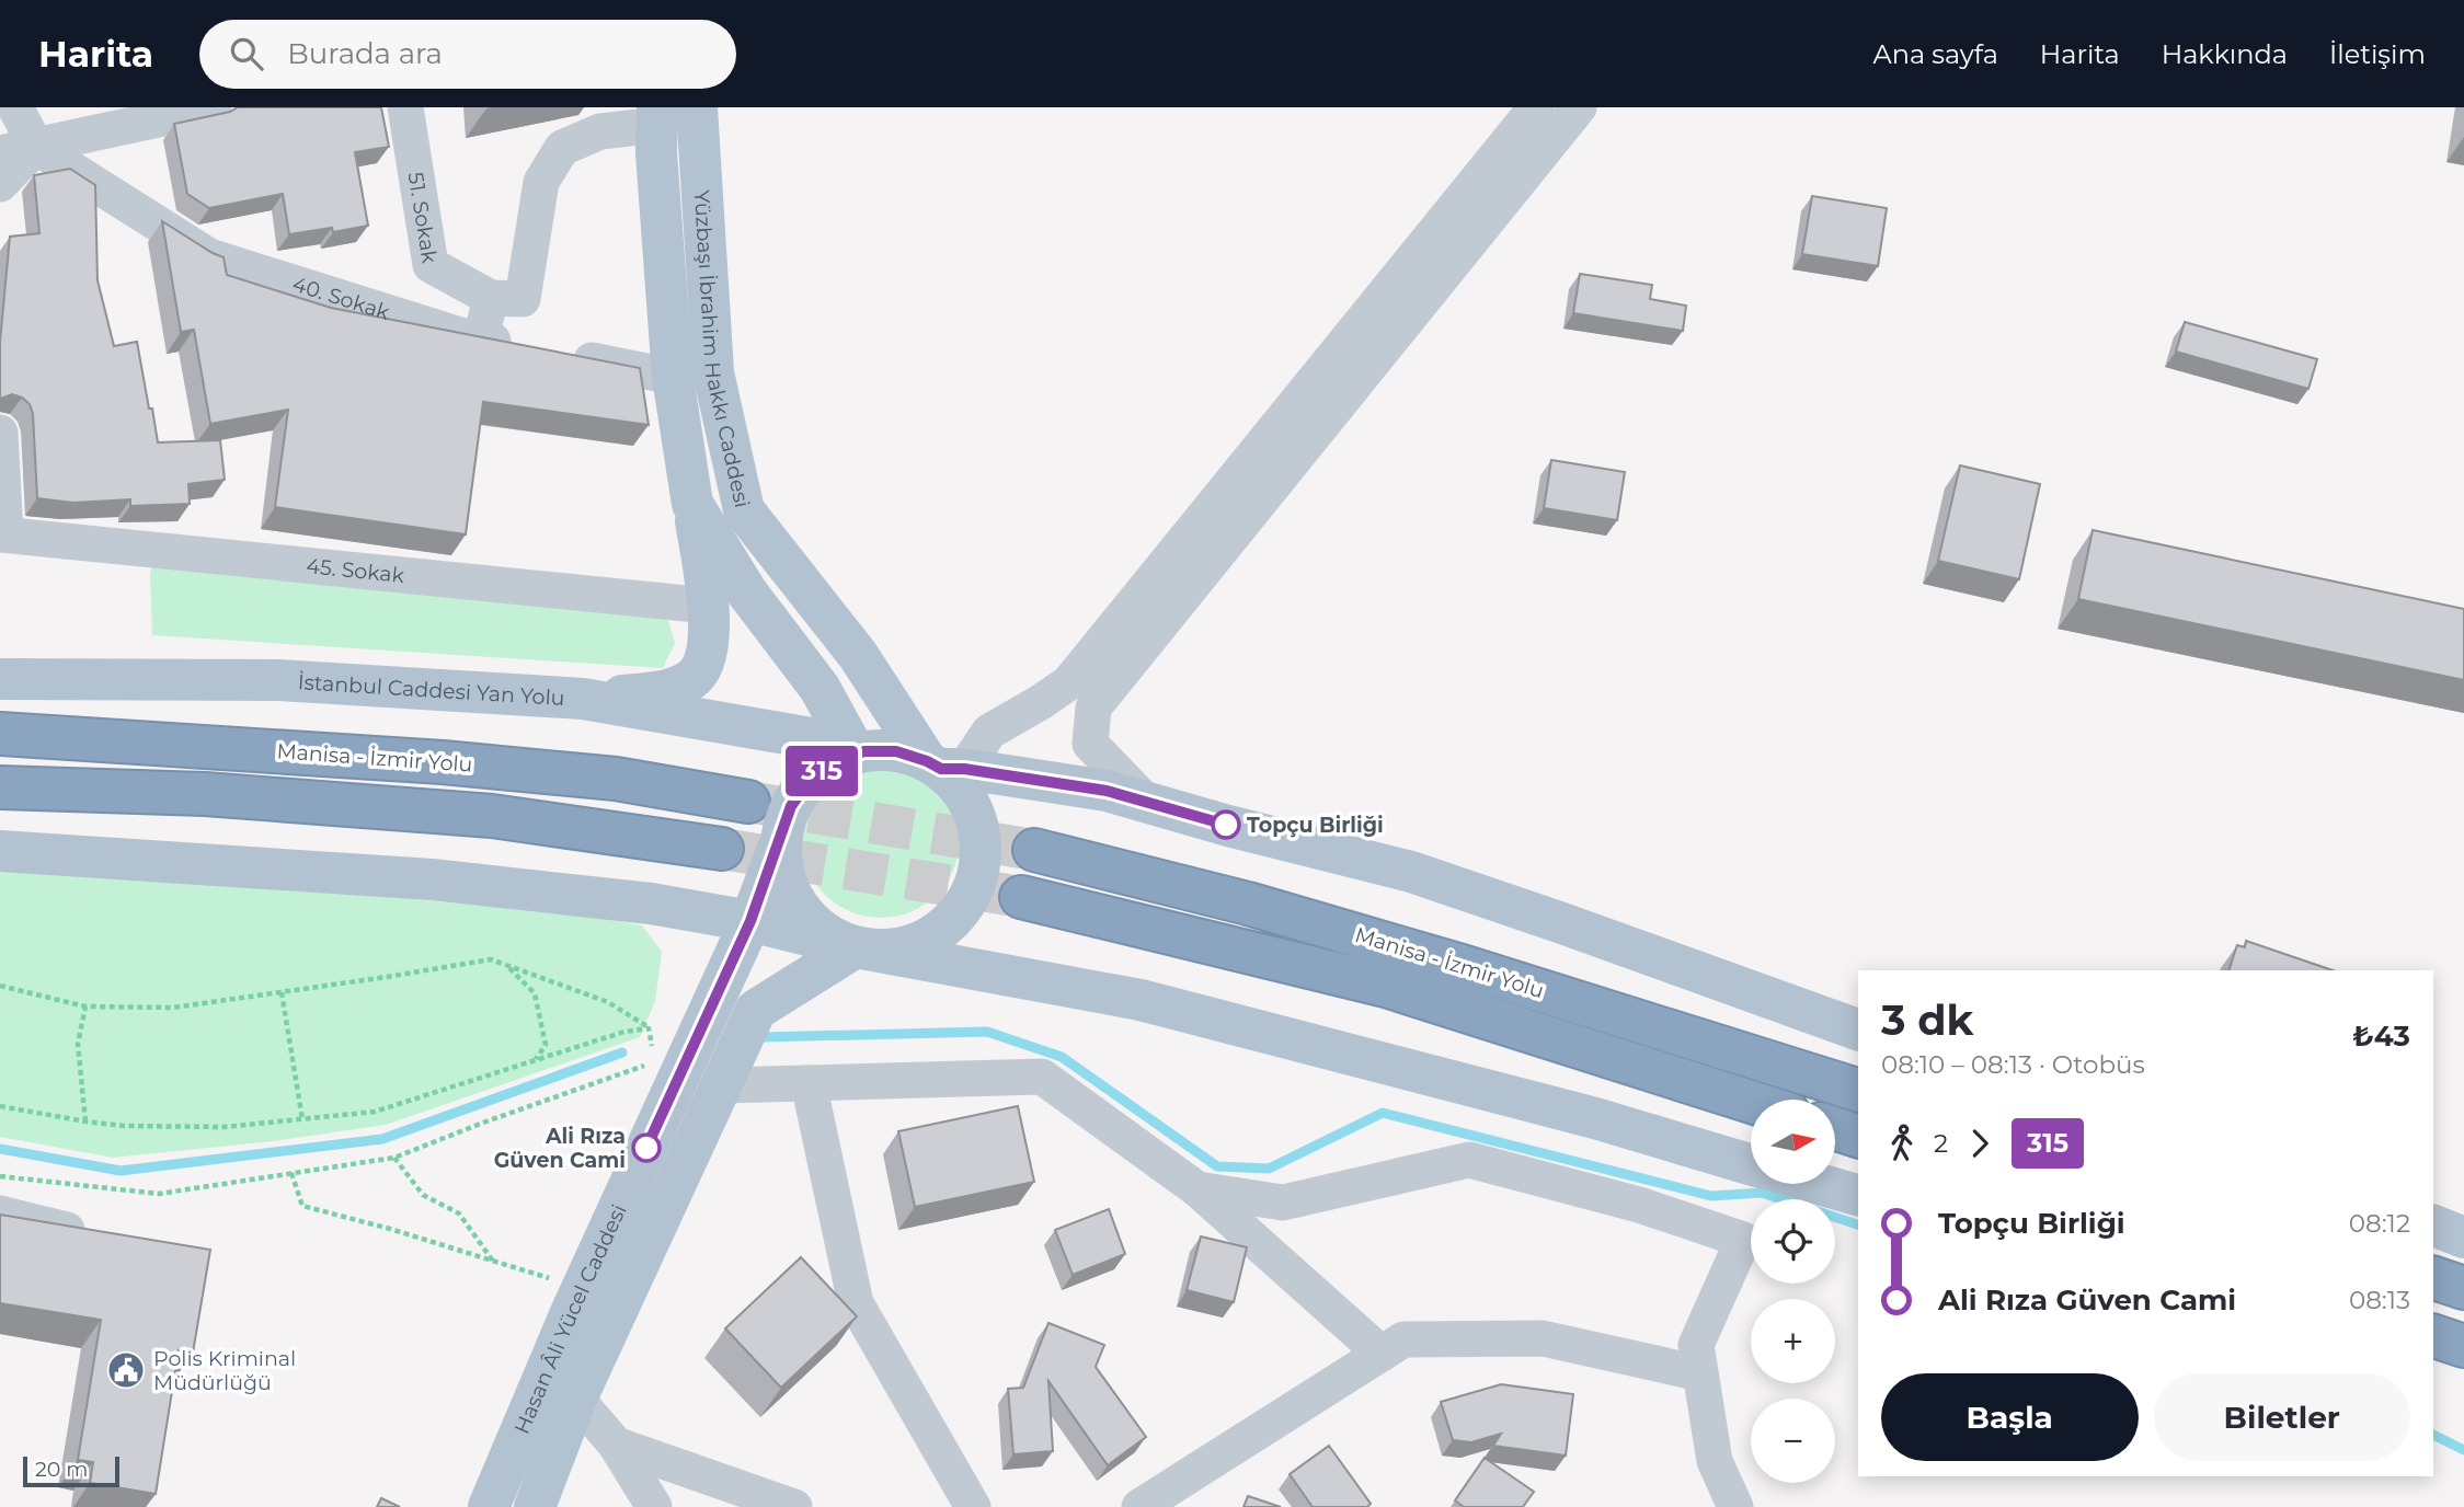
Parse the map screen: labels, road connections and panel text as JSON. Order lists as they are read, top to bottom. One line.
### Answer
{"streets":{"highway":["Manisa - İzmir Yolu"],"main road":["Yüzbaşı İbrahim Hakkı Caddesi","İstanbul Caddesi Yan Yolu","Hasan Âli Yücel Caddesi"],"street":["51. Sokak","40. Sokak","45. Sokak"]},"crossings":[["40. Sokak","Yüzbaşı İbrahim Hakkı Caddesi"],["Yüzbaşı İbrahim Hakkı Caddesi","İstanbul Caddesi Yan Yolu"],["Yüzbaşı İbrahim Hakkı Caddesi","Hasan Âli Yücel Caddesi"],["İstanbul Caddesi Yan Yolu","Hasan Âli Yücel Caddesi"]],"places":{"other":["Topçu Birliği","Ali Rıza Güven Cami"],"public building":["Polis Kriminal Müdürlüğü"]},"lines":["bus line 315"],"scale_bar":"20 m","north":"right","page":{"header":"Harita","search":"Burada ara","nav":["Ana sayfa","Harita","Hakkında","İletişim"],"on_map":"315","heading":["3 dk","08:10 – 08:13 · Otobüs","₺43"],"map_buttons":["+","−"],"legs":["2","315"],"list":[{"name":"Topçu Birliği","value":"08:12"},{"name":"Ali Rıza Güven Cami","value":"08:13"}],"buttons":["Başla","Biletler"],"scale":"20 m"}}
